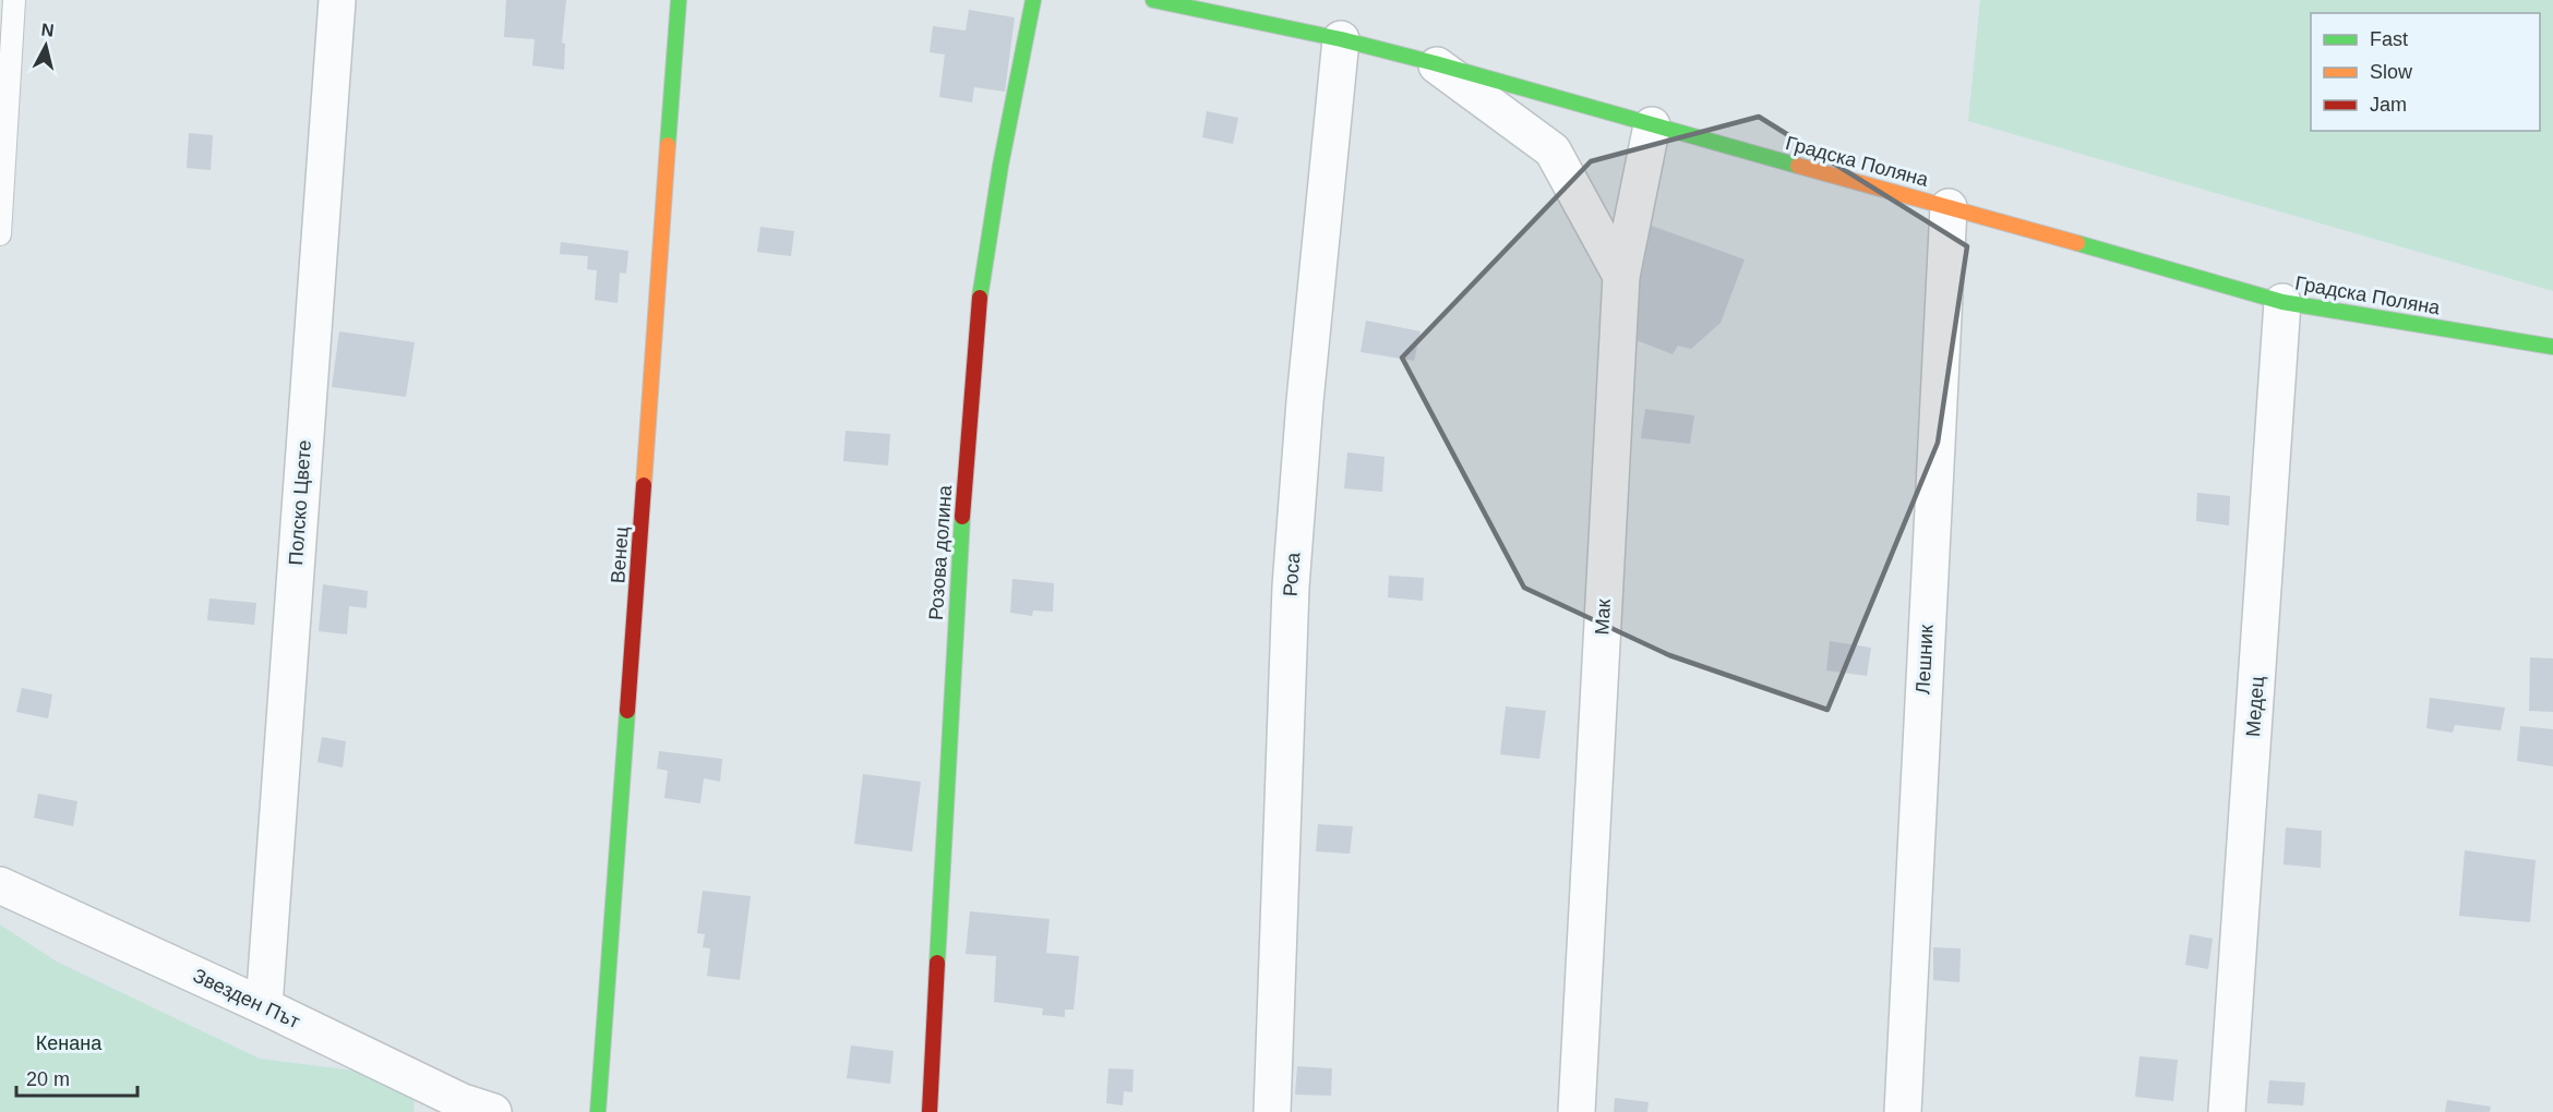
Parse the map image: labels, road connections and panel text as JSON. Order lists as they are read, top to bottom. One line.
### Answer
{"streets":{"street":["Градска Поляна","Полско Цвете","Розова долина","Венец","Роса","Мак","Лешник","Медец","Звезден Път"]},"crossings":[["Градска Поляна","Роса"],["Градска Поляна","Мак"],["Градска Поляна","Лешник"],["Градска Поляна","Медец"],["Полско Цвете","Звезден Път"]],"parks":["Кенана"],"legend":["Fast","Slow","Jam"],"scale_bar":"20 m","north":"top"}
